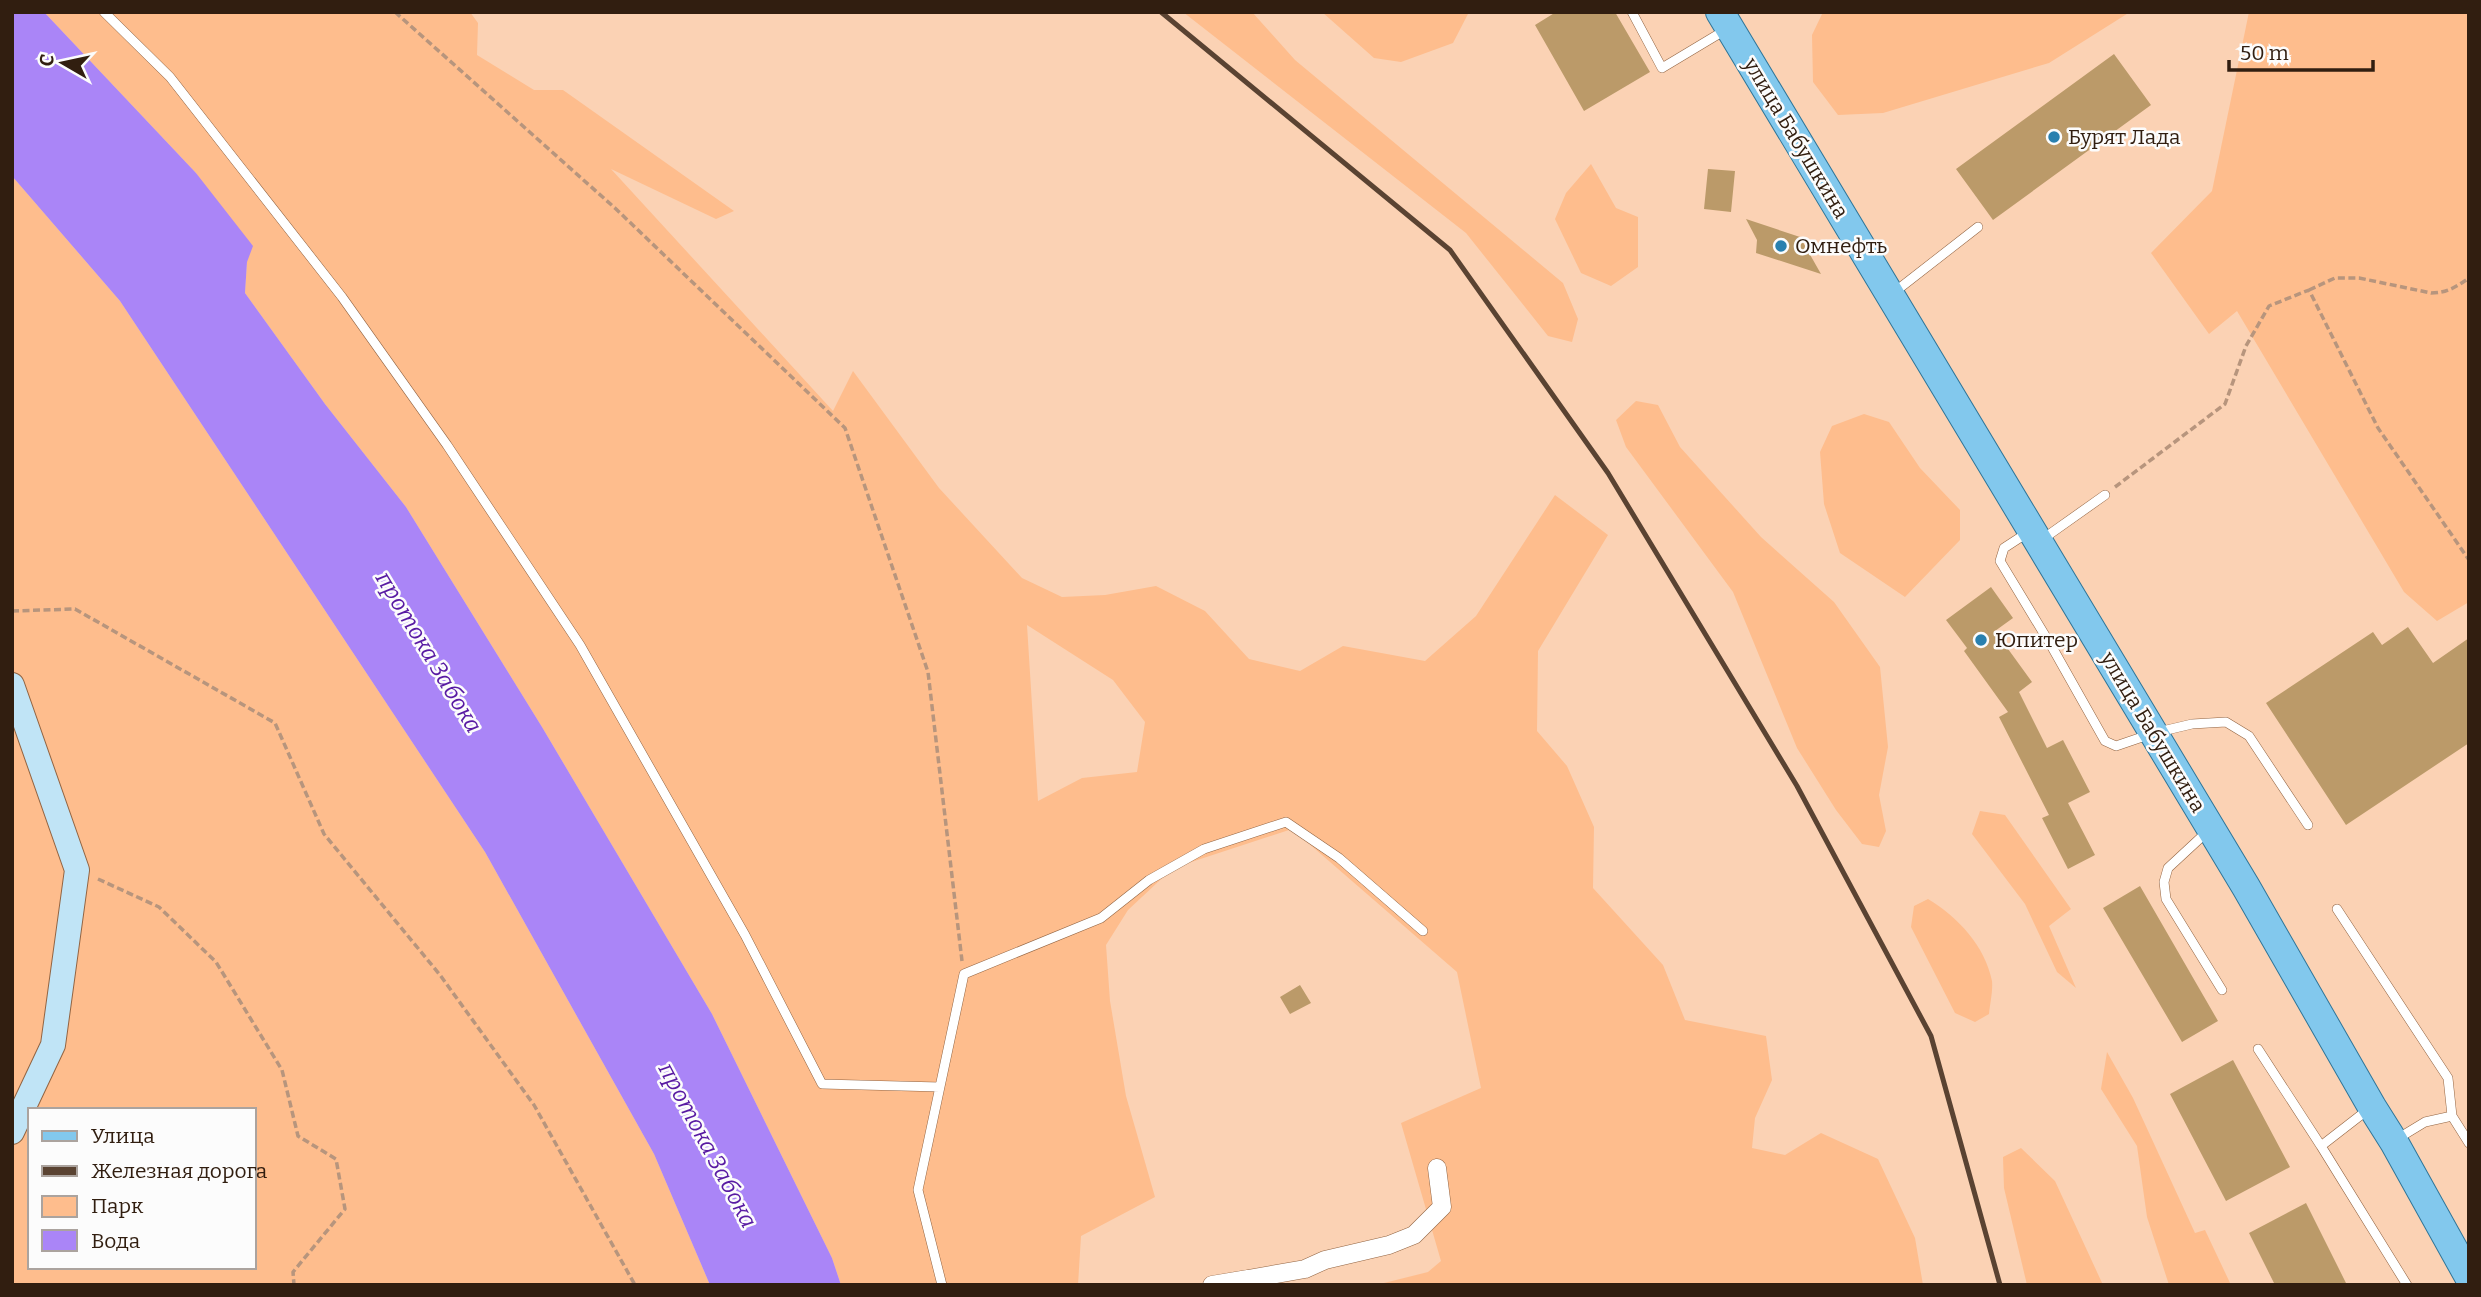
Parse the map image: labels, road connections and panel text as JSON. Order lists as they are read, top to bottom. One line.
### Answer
{"streets":{"main road":["улица Бабушкина"]},"water":["протока Забока"],"places":["Бурят Лада","Омнефть","Юпитер"],"legend":["Улица","Железная дорога","Парк","Вода"],"scale_bar":"50 m","north":"left"}
